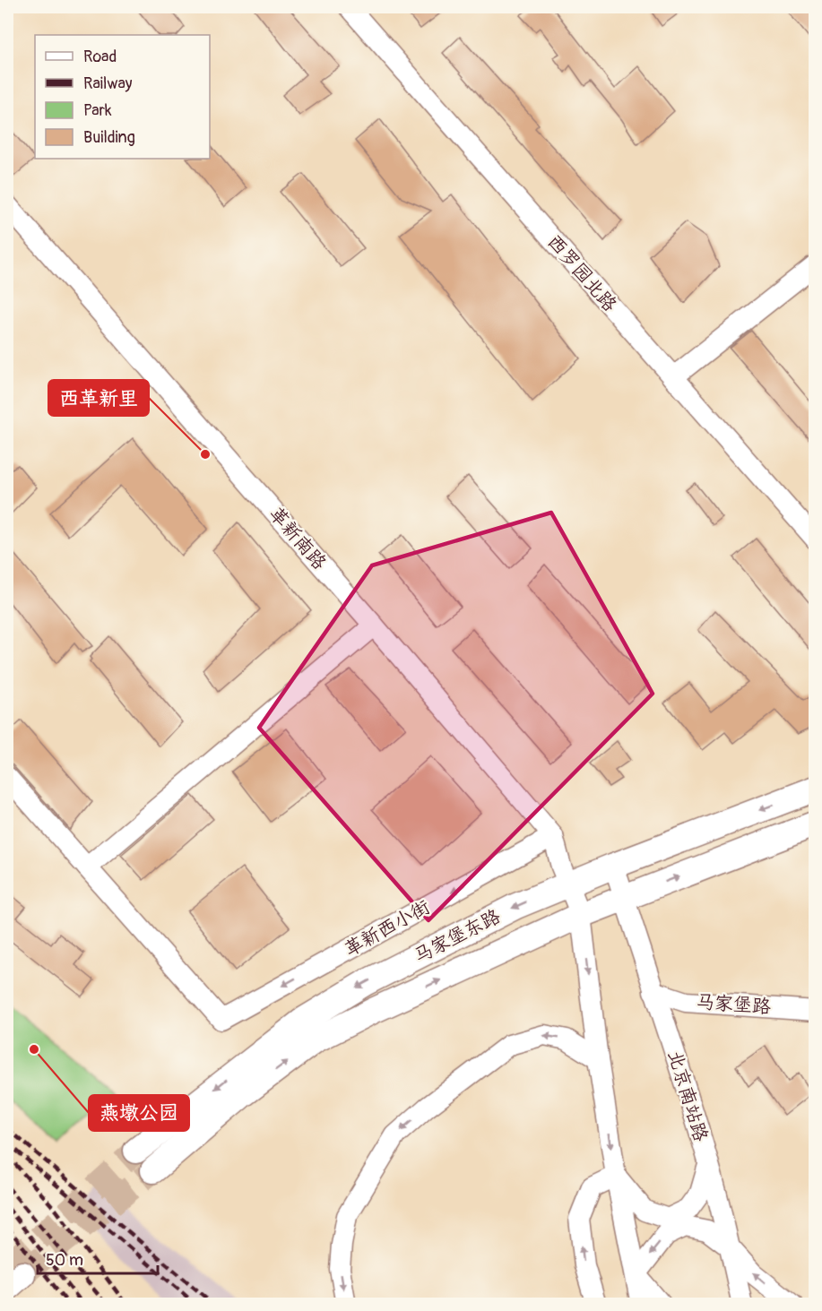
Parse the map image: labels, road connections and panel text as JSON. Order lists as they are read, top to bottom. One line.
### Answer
{"streets":{"main road":["马家堡东路"],"street":["西罗园北路","革新南路","革新西小街","马家堡路","北京南站路"]},"crossings":[["革新南路","革新西小街"],["革新南路","马家堡东路"],["马家堡东路","北京南站路"],["马家堡路","北京南站路"]],"one_way":["革新西小街"],"places":["西革新里","燕墩公园"],"legend":["Road","Railway","Park","Building"],"scale_bar":"50 m"}
